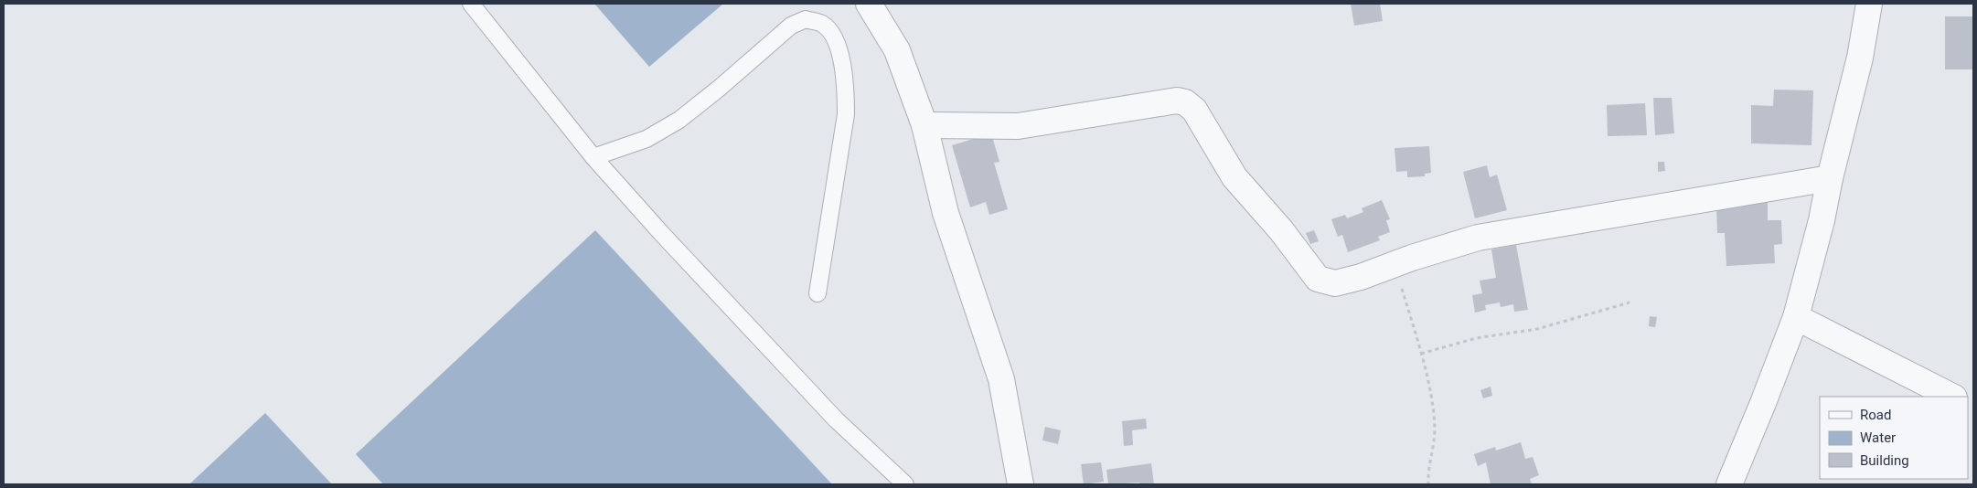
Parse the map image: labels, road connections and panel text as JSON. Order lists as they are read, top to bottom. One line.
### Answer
{"legend":["Road","Water","Building"]}
